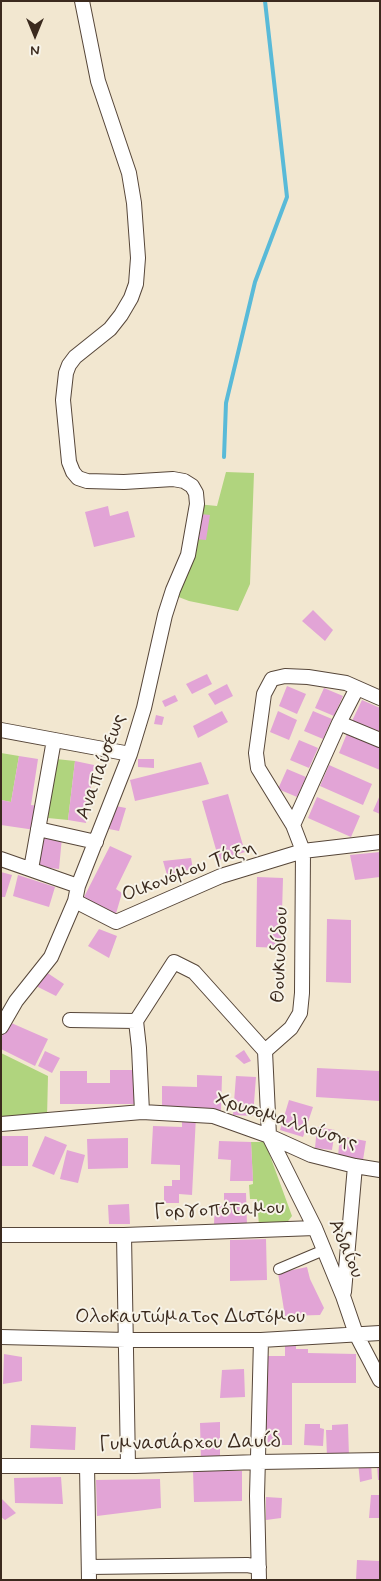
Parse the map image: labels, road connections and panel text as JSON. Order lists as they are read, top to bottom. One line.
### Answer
{"streets":{"street":["Αναπαύσεως","Οικονόμου Τάξη","Θουκυδίδου","Χρυσομαλλούσης","Γοργοπόταμου","Αδαίου","Ολοκαυτώματος Διστόμου","Γυμνασιάρχου Δαυίδ"]},"crossings":[["Αναπαύσεως","Οικονόμου Τάξη"],["Οικονόμου Τάξη","Θουκυδίδου"],["Χρυσομαλλούσης","Αδαίου"],["Γοργοπόταμου","Αδαίου"],["Αδαίου","Ολοκαυτώματος Διστόμου"]],"north":"bottom"}
